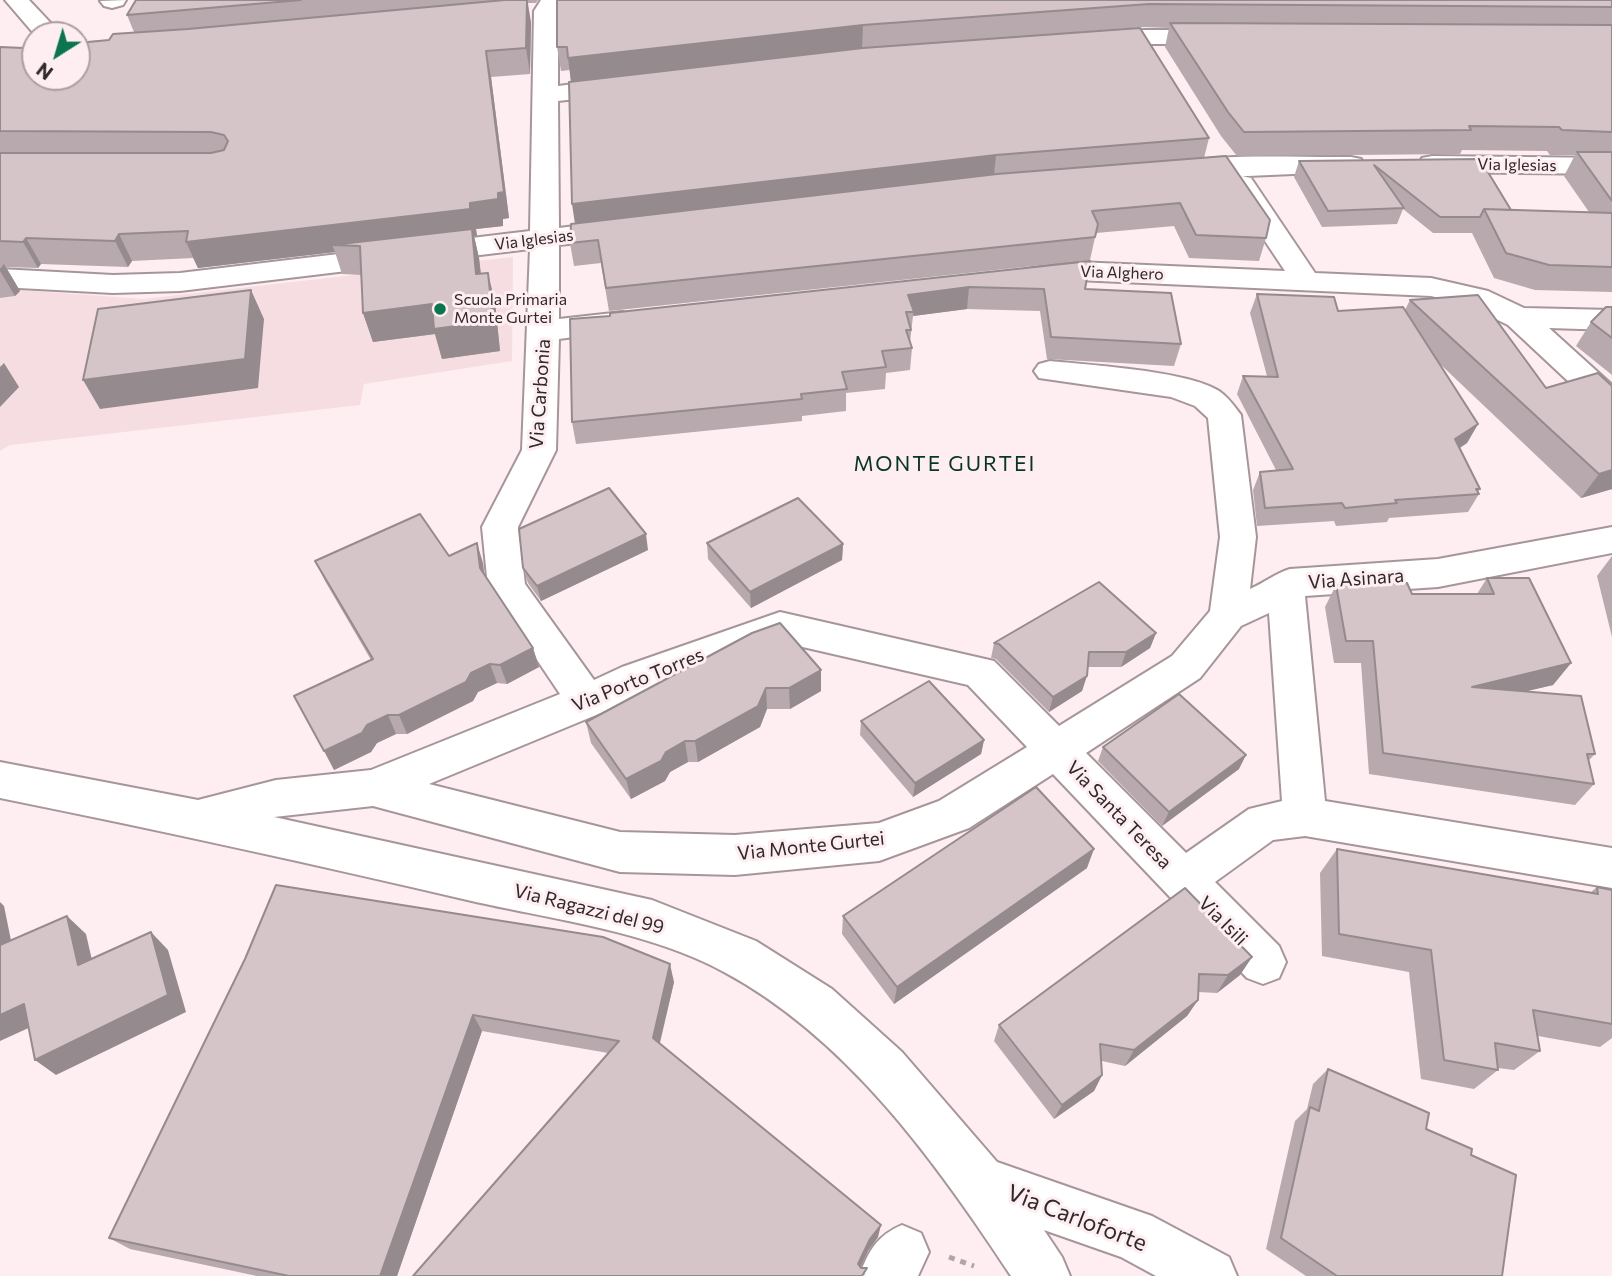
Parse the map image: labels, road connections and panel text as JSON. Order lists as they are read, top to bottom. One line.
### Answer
{"streets":{"street":["Via Iglesias","Via Alghero","Via Carbonia","Via Asinara","Via Porto Torres","Via Santa Teresa","Via Monte Gurtei","Via Ragazzi del 99","Via Isili","Via Carloforte"]},"crossings":[["Via Iglesias","Via Carbonia"],["Via Carbonia","Via Porto Torres"],["Via Asinara","Via Monte Gurtei"],["Via Porto Torres","Via Santa Teresa"],["Via Porto Torres","Via Monte Gurtei"],["Via Porto Torres","Via Ragazzi del 99"],["Via Santa Teresa","Via Monte Gurtei"],["Via Santa Teresa","Via Isili"],["Via Ragazzi del 99","Via Carloforte"]],"districts":["MONTE GURTEI"],"places":["Scuola Primaria Monte Gurtei"],"north":"bottom left"}
